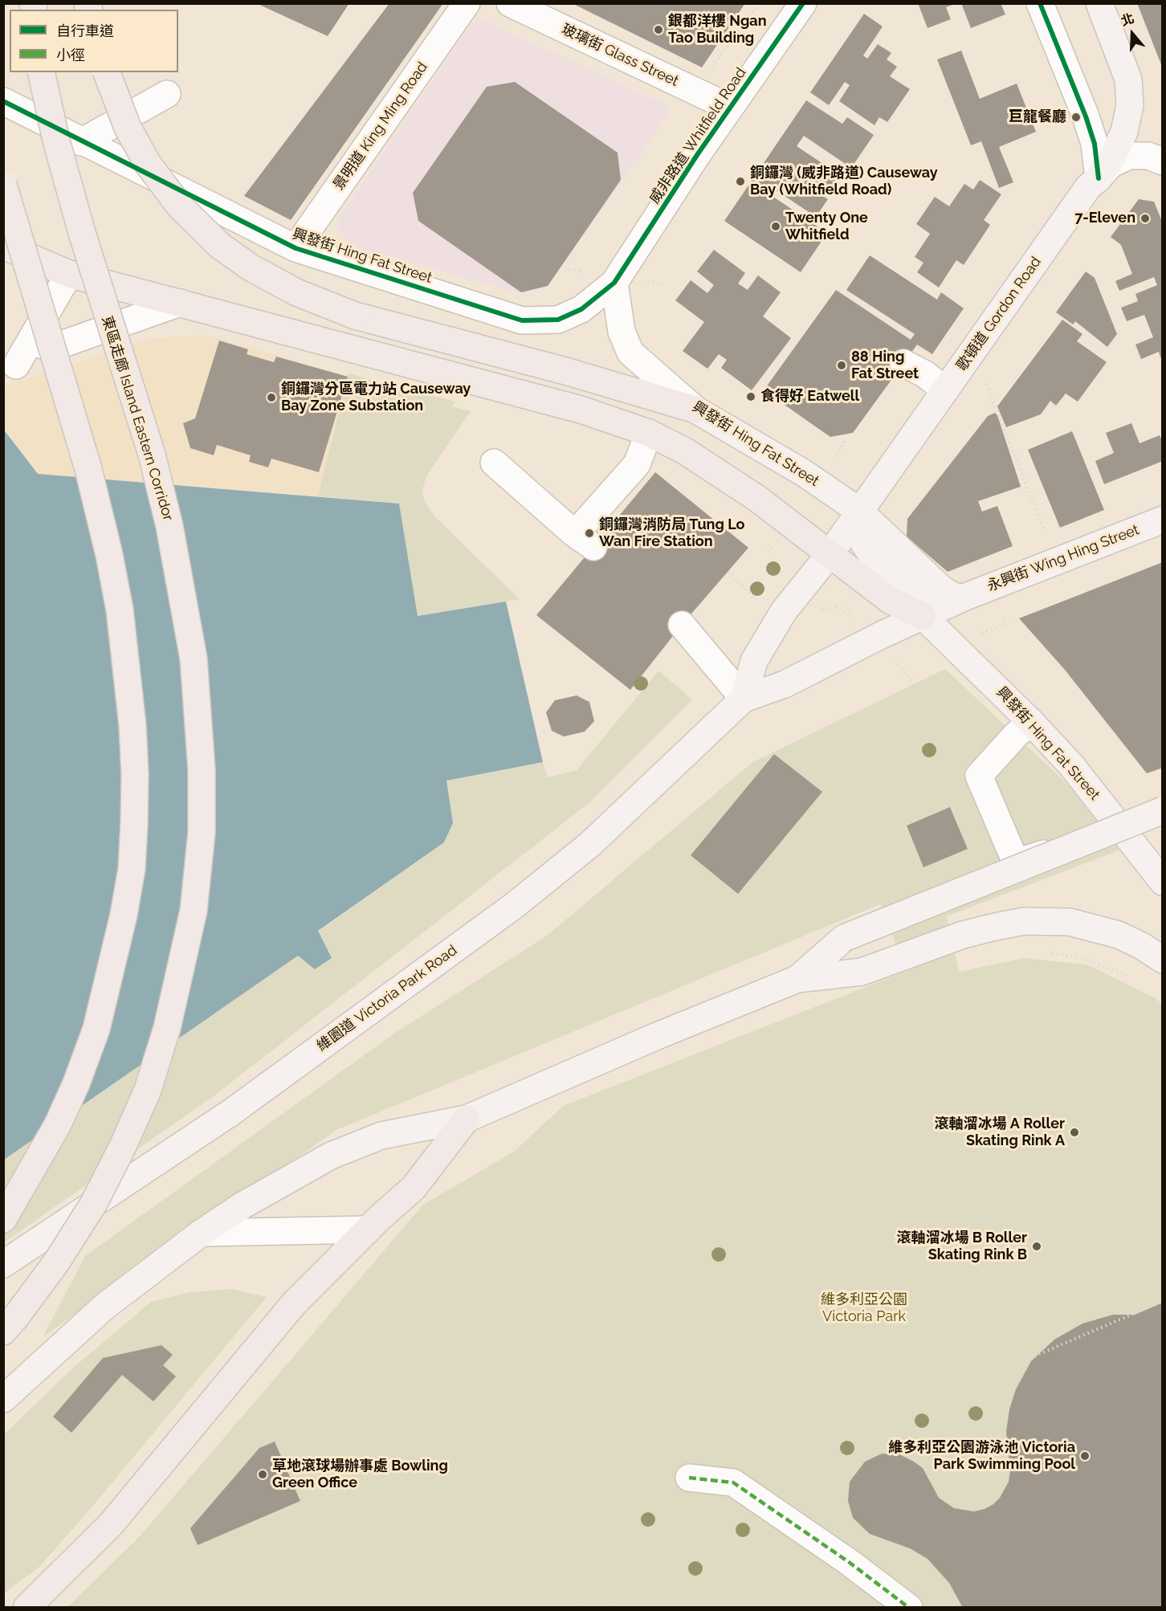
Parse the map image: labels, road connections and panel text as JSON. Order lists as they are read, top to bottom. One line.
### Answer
{"streets":{"highway":["東區走廊 Island Eastern Corridor"],"main road":["興發街 Hing Fat Street","歌頓道 Gordon Road","永興街 Wing Hing Street","維園道 Victoria Park Road"],"street":["玻璃街 Glass Street","景明道 King Ming Road","威非路道 Whitfield Road"]},"crossings":[["玻璃街 Glass Street","威非路道 Whitfield Road"],["景明道 King Ming Road","興發街 Hing Fat Street"],["威非路道 Whitfield Road","興發街 Hing Fat Street"],["興發街 Hing Fat Street","歌頓道 Gordon Road"],["興發街 Hing Fat Street","永興街 Wing Hing Street"],["歌頓道 Gordon Road","永興街 Wing Hing Street"],["歌頓道 Gordon Road","維園道 Victoria Park Road"],["永興街 Wing Hing Street","維園道 Victoria Park Road"]],"parks":["維多利亞公園 Victoria Park"],"places":["銀都洋樓 Ngan Tao Building","巨龍餐廳","銅鑼灣 (威非路道) Causeway Bay (Whitfield Road)","7-Eleven","Twenty One Whitfield","88 Hing Fat Street","食得好 Eatwell","銅鑼灣分區電力站 Causeway Bay Zone Substation","銅鑼灣消防局 Tung Lo Wan Fire Station","滾軸溜冰場 A Roller Skating Rink A","滾軸溜冰場 B Roller Skating Rink B","維多利亞公園游泳池 Victoria Park Swimming Pool","草地滾球場辦事處 Bowling Green Office"],"legend":["自行車道","小徑"],"north":"top"}
